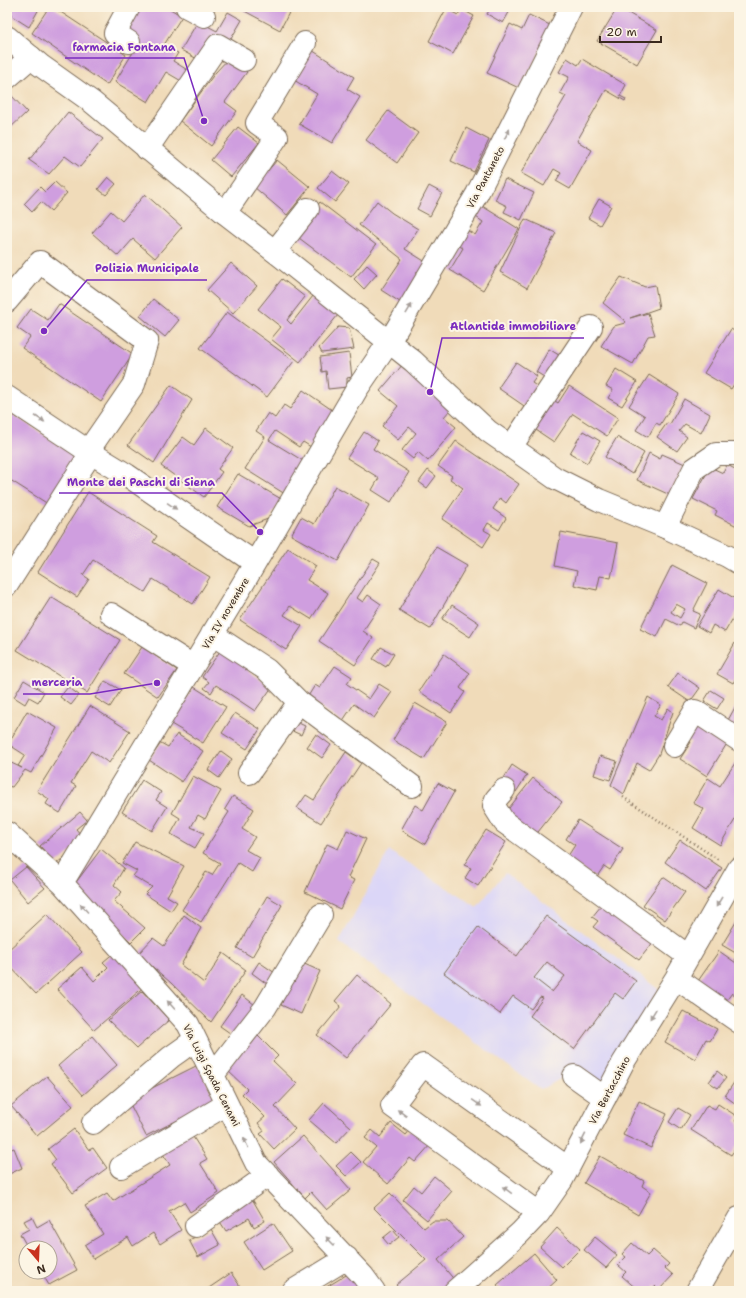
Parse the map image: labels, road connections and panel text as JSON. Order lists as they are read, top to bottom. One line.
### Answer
{"streets":{"street":["Via Pantaneto","Via IV novembre","Via Luigi Spada Cenami","Via Bertacchino"]},"crossings":[["Via Pantaneto","Via IV novembre"],["Via IV novembre","Via Luigi Spada Cenami"]],"one_way":["Via Luigi Spada Cenami","Via Bertacchino"],"places":["farmacia Fontana","Polizia Municipale","Atlantide immobiliare","Monte dei Paschi di Siena","merceria"],"scale_bar":"20 m","north":"bottom"}
